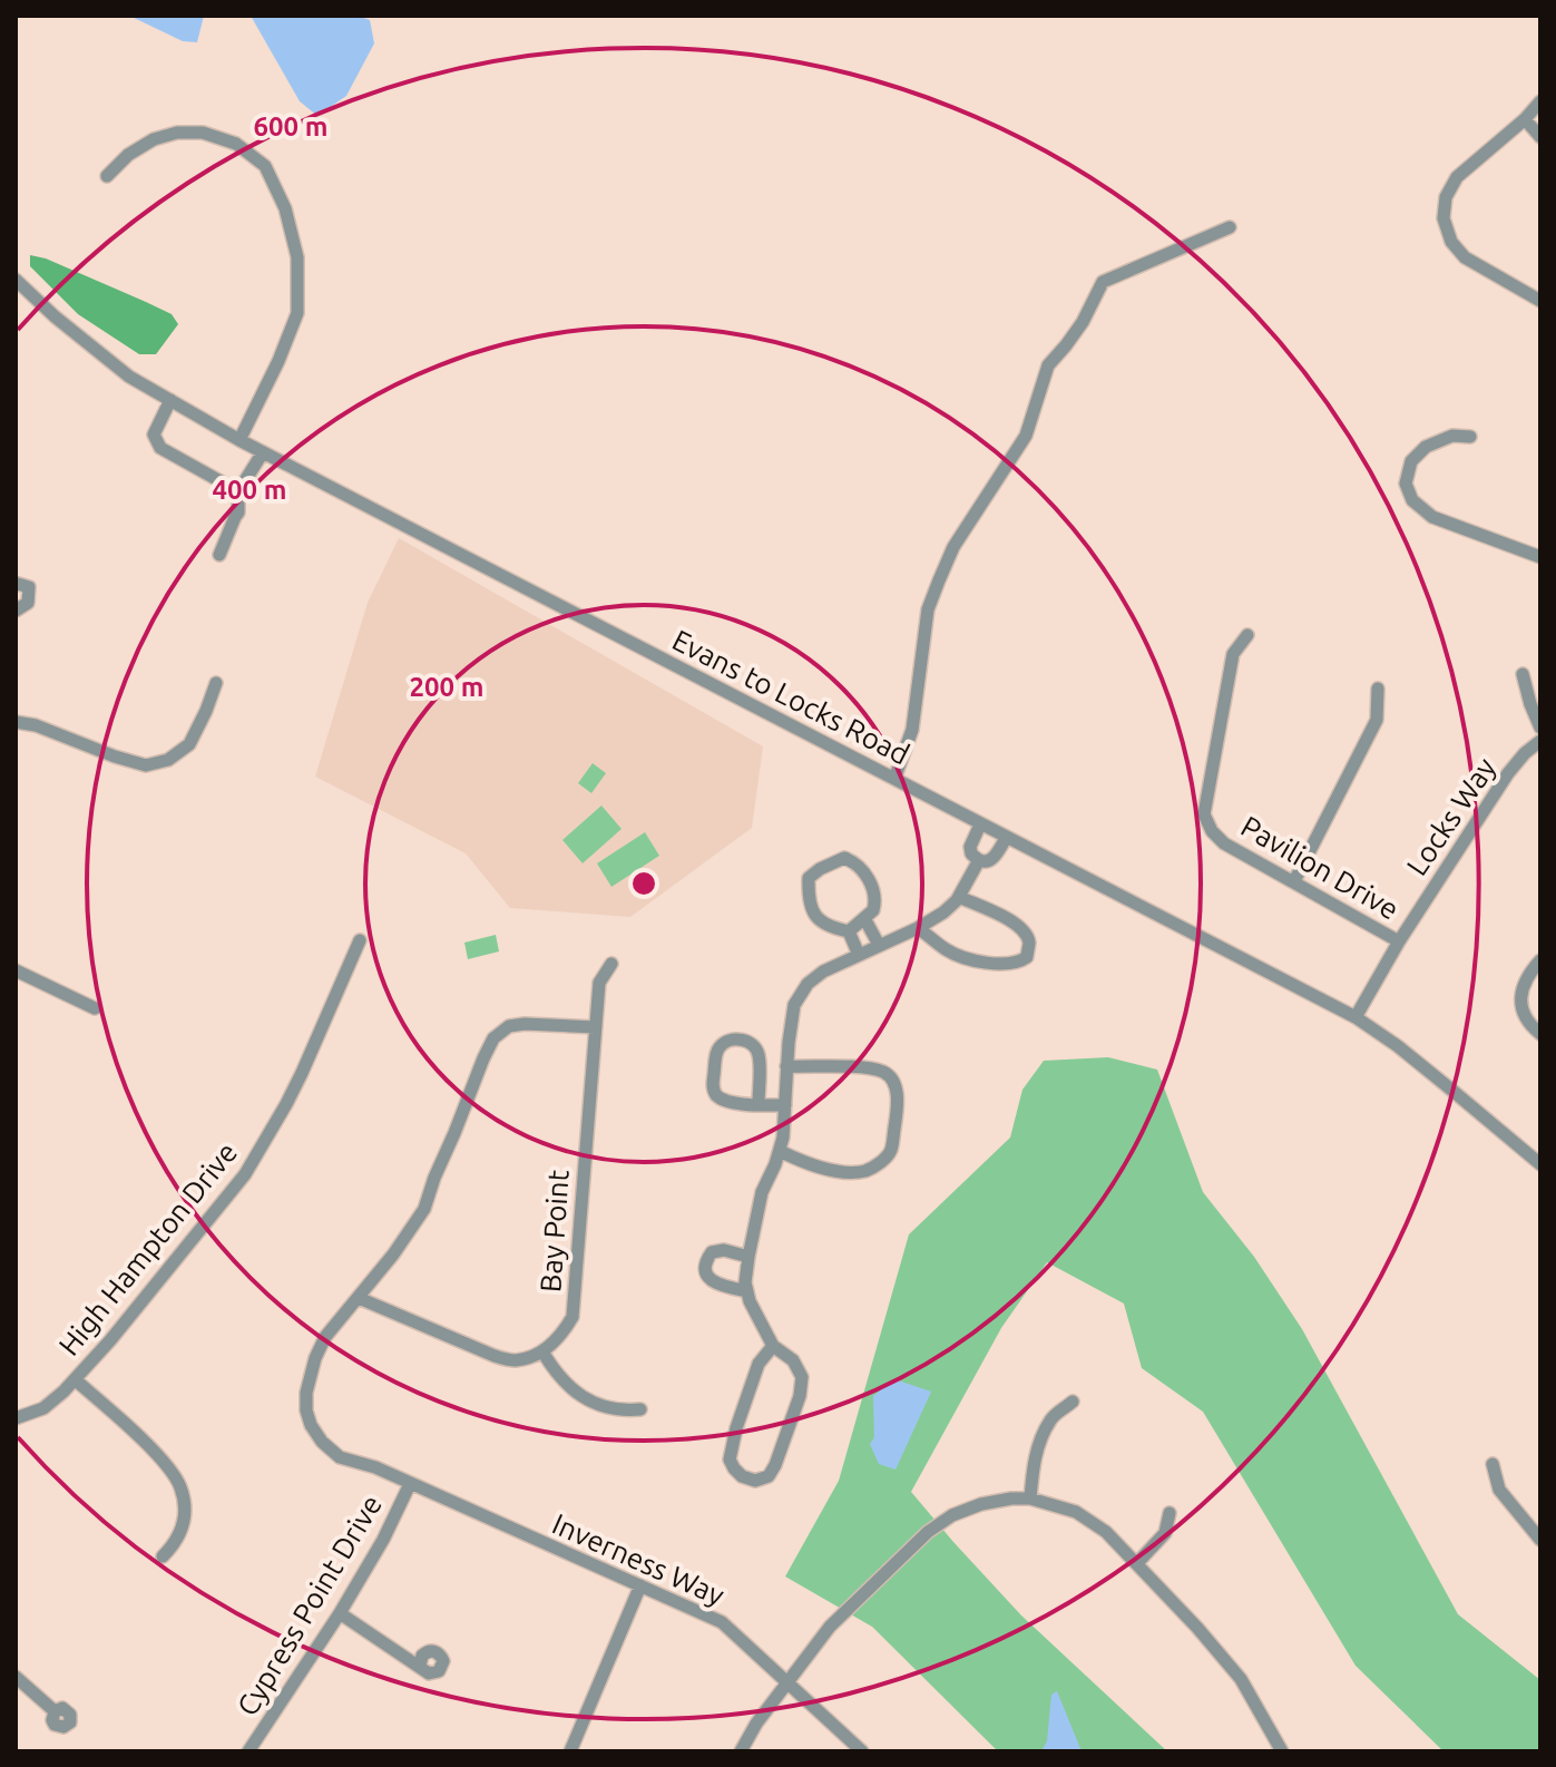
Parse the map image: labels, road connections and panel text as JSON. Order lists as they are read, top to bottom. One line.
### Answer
{"streets":{"street":["Evans to Locks Road","Locks Way","Pavilion Drive","Bay Point","High Hampton Drive","Inverness Way","Cypress Point Drive"]},"crossings":[["Evans to Locks Road","Locks Way"],["Locks Way","Pavilion Drive"],["Bay Point","Inverness Way"],["Inverness Way","Cypress Point Drive"]],"rings":["600 m","400 m","200 m"]}
